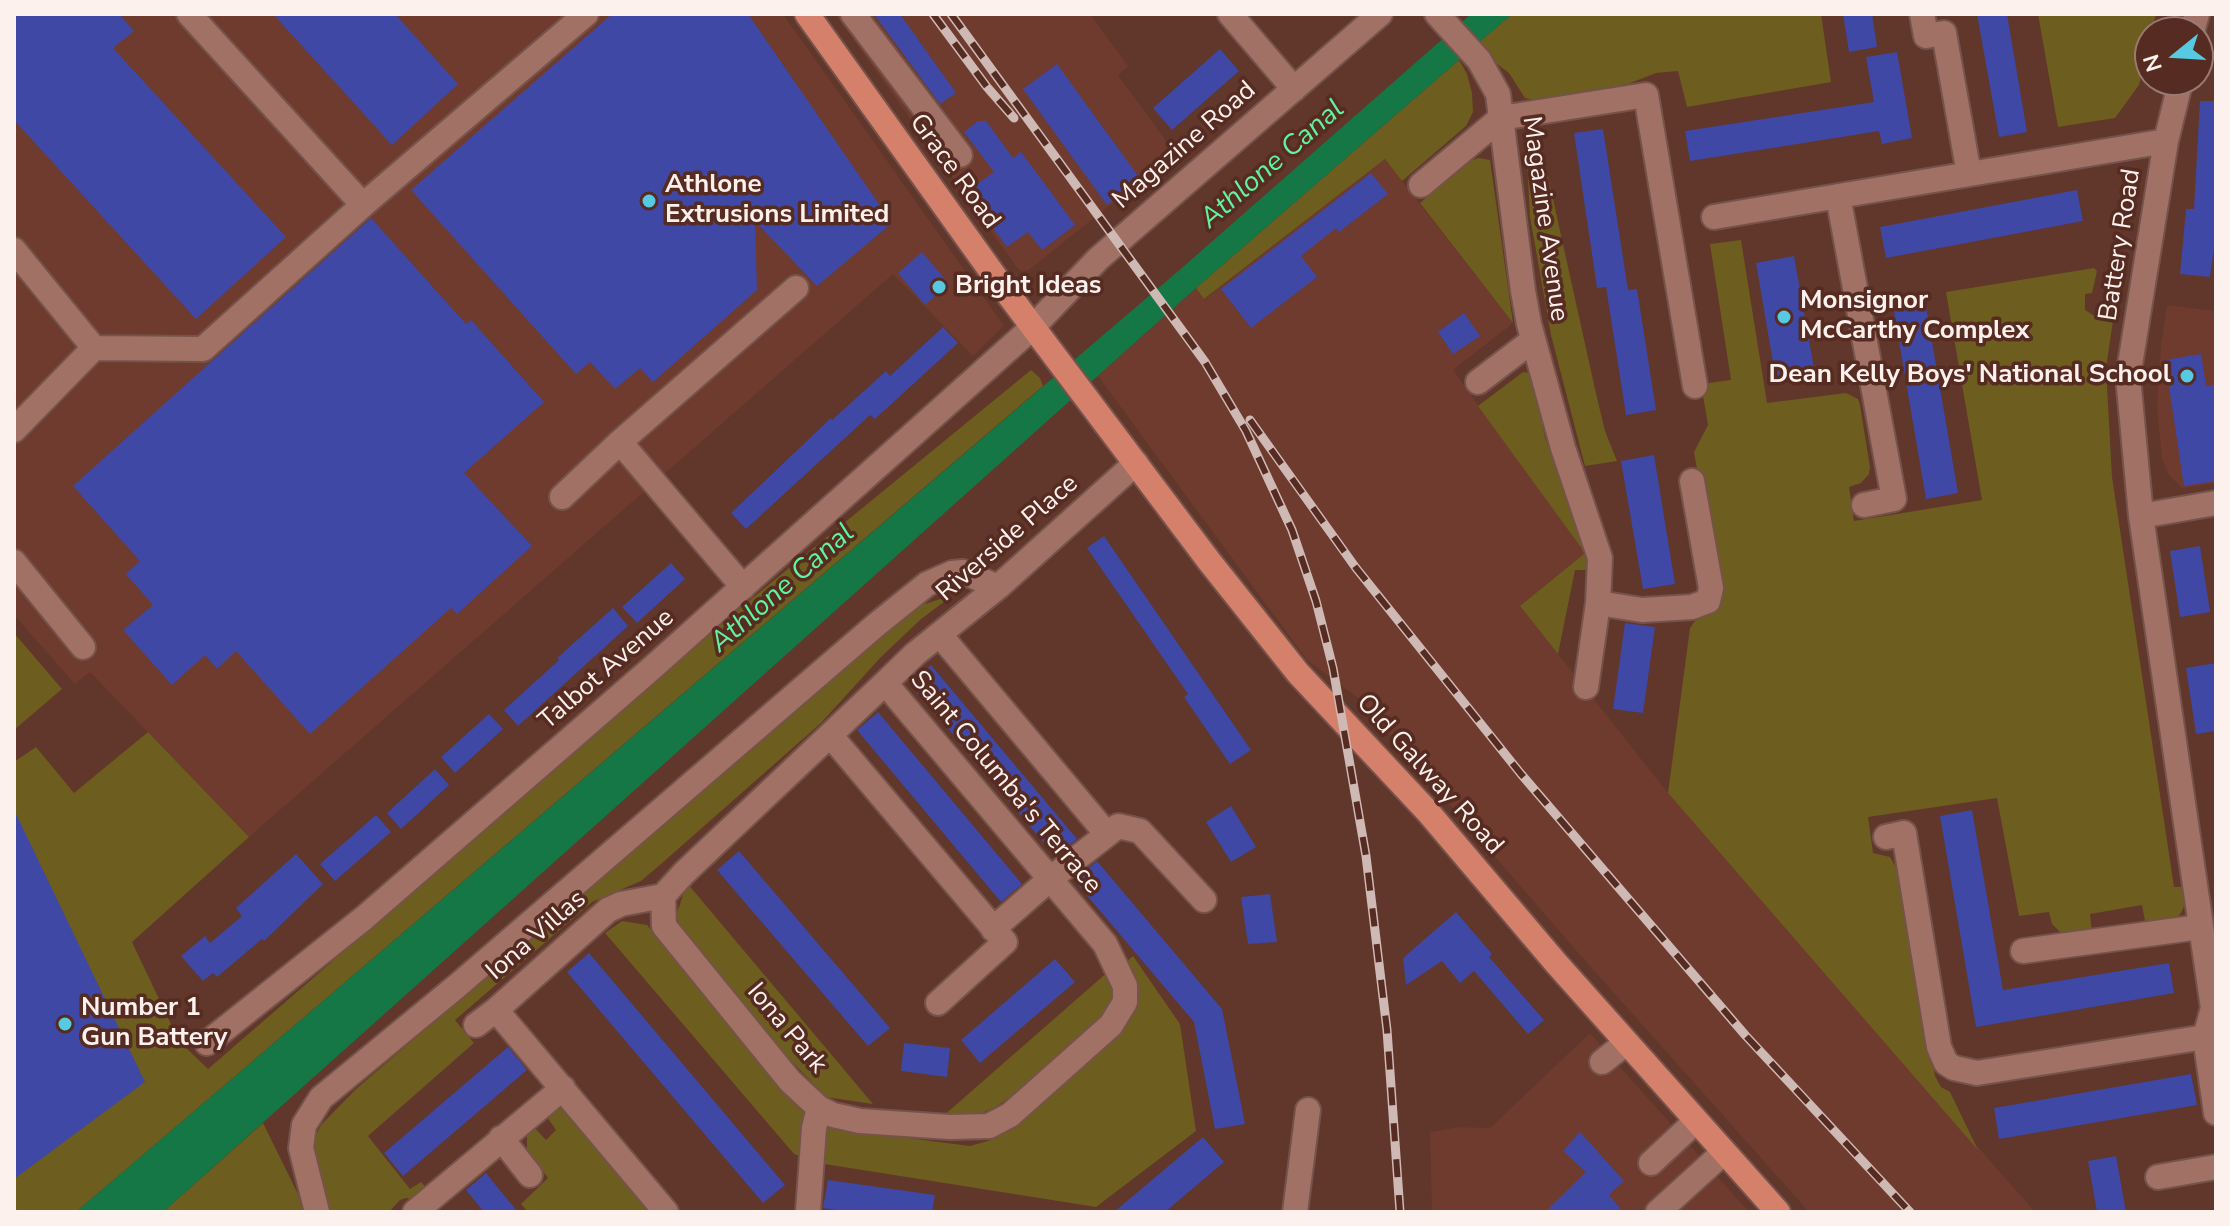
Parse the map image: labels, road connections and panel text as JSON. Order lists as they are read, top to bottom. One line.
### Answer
{"streets":{"main road":["Grace Road","Old Galway Road"],"street":["Magazine Road","Magazine Avenue","Battery Road","Riverside Place","Talbot Avenue","Saint Columba's Terrace","Iona Villas","Iona Park"]},"crossings":[["Magazine Road","Grace Road"],["Magazine Road","Talbot Avenue"],["Grace Road","Talbot Avenue"],["Grace Road","Old Galway Road"],["Riverside Place","Old Galway Road"],["Riverside Place","Saint Columba's Terrace"],["Saint Columba's Terrace","Iona Park"],["Iona Villas","Iona Park"]],"water":["Athlone Canal"],"places":["Athlone Extrusions Limited","Bright Ideas","Monsignor McCarthy Complex","Dean Kelly Boys' National School","Number 1 Gun Battery"],"north":"left"}
